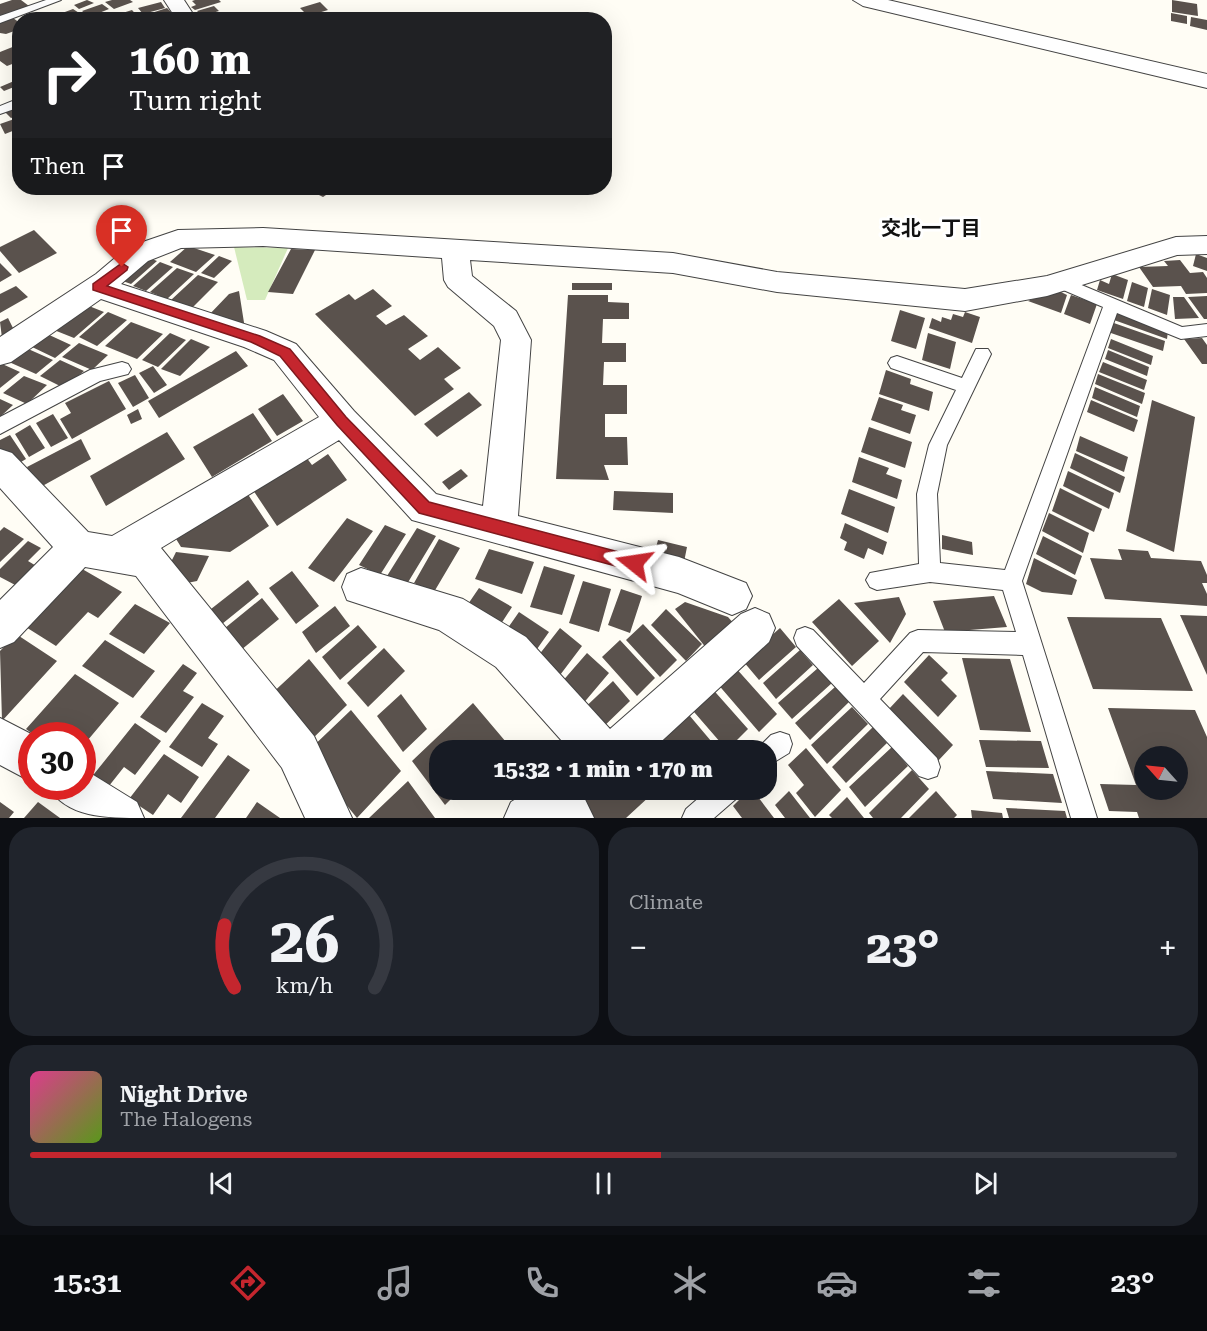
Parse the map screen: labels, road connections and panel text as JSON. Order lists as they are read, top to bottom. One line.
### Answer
{"districts":["交北一丁目"],"north":"top left","page":{"turn":["160 m","Turn right"],"then":"Then","limit":"30","trip":"15:32 · 1 min · 170 m","tile":"Climate","heat":["−","23°","+"],"song":["Night Drive","The Halogens"],"tabs":["15:31","23°"],"gauge":["26","km/h"]}}
